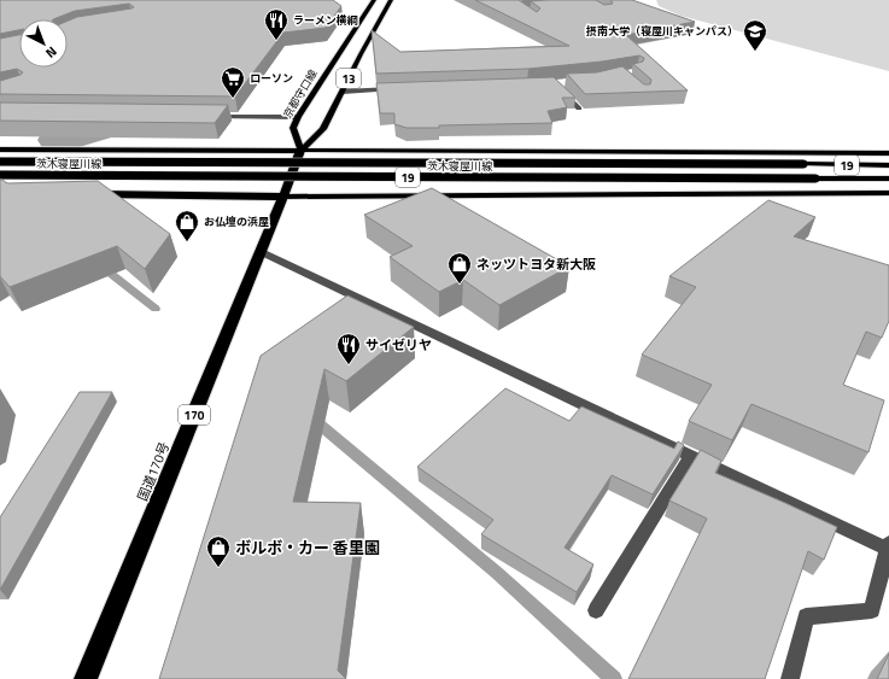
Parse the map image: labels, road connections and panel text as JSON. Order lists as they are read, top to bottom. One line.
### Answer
{"streets":{"highway":["170","国道170号"],"main road":["13","京都守口線","茨木寝屋川線","19"]},"crossings":[["13","京都守口線"],["13","19"],["13","国道170号"],["京都守口線","19"],["京都守口線","国道170号"],["19","国道170号"]],"places":{"restaurant":["ラーメン横綱","サイゼリヤ"],"school or university":["摂南大学（寝屋川キャンパス）"],"supermarket":["ローソン"],"shop":["お仏壇の浜屋","ネッツトヨタ新大阪","ボルボ・カー 香里園"]},"north":"bottom right"}
